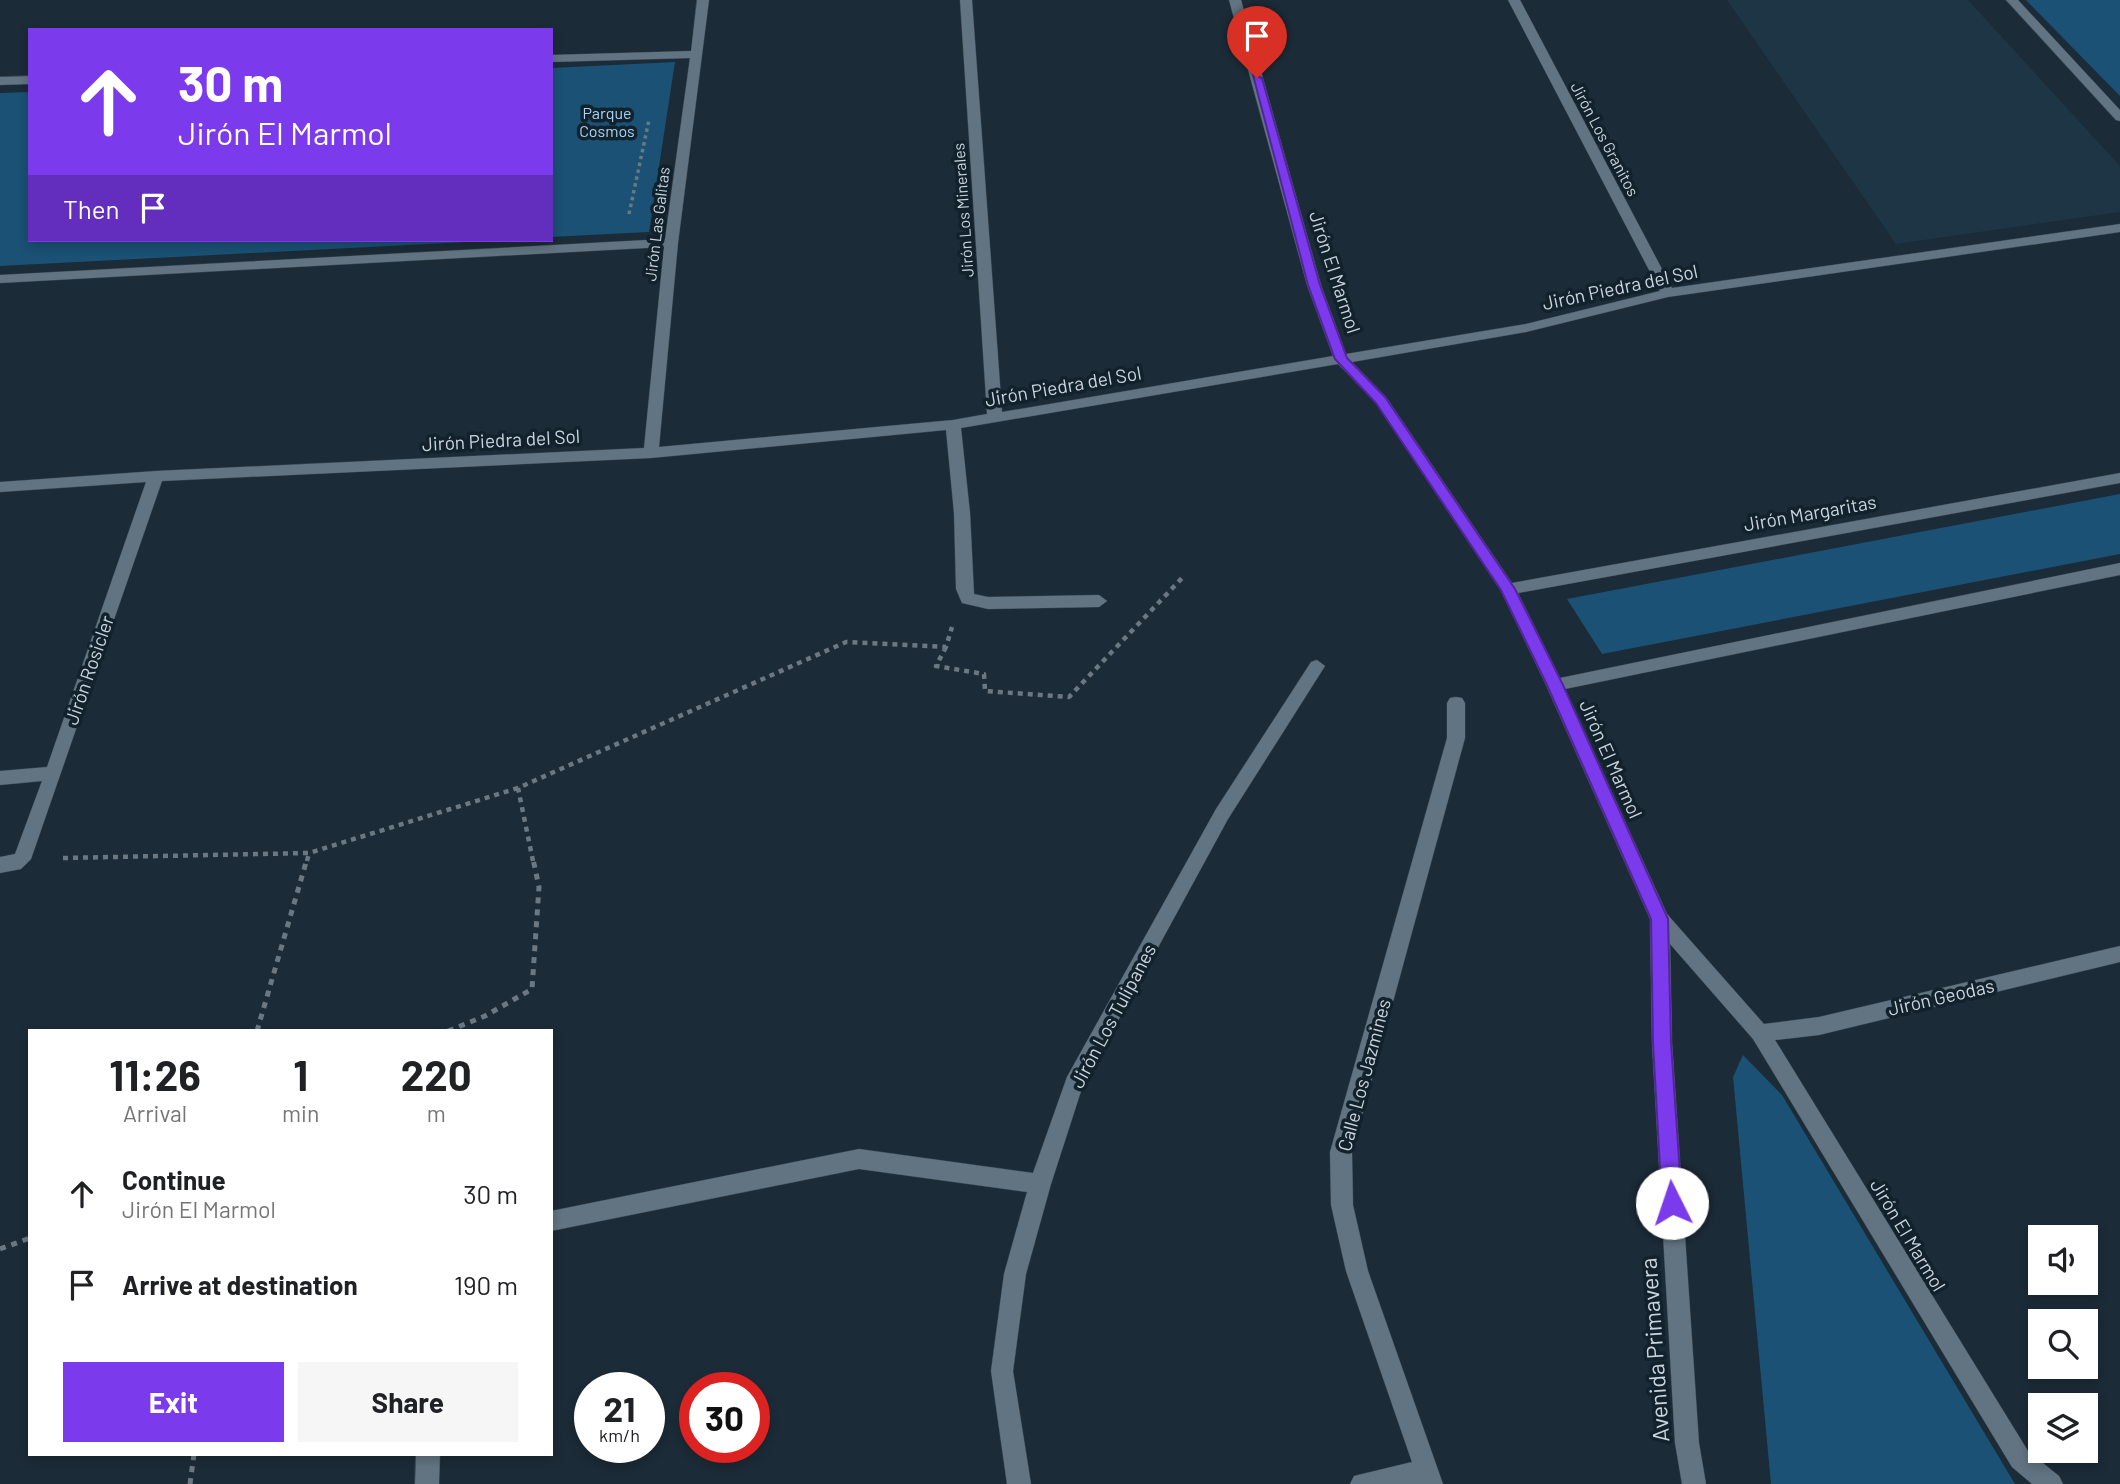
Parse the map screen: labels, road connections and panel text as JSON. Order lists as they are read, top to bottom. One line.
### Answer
{"streets":{"street":["Jirón Los Granitos","Jirón Los Minerales","Jirón Las Galitas","Jirón El Marmol","Jirón Piedra del Sol","Jirón Margaritas","Jirón Rosicler","Jirón Geodas","Jirón Los Tulipanes","Calle Los Jazmines","Avenida Primavera"]},"crossings":[["Jirón Los Granitos","Jirón Piedra del Sol"],["Jirón Los Minerales","Jirón Piedra del Sol"],["Jirón Las Galitas","Jirón Piedra del Sol"],["Jirón El Marmol","Jirón Piedra del Sol"],["Jirón El Marmol","Jirón Margaritas"],["Jirón El Marmol","Jirón Geodas"],["Jirón El Marmol","Avenida Primavera"],["Jirón Piedra del Sol","Jirón Rosicler"]],"parks":["Parque Cosmos"],"page":{"turn":["30 m","Jirón El Marmol"],"then":"Then","eta":["11:26","Arrival","1","min","220","m"],"list":[{"name":"Continue","note":"Jirón El Marmol","value":"30 m"},{"name":"Arrive at destination","value":"190 m"}],"buttons":["Exit","Share"],"speed":"21 km/h","limit":"30"}}
